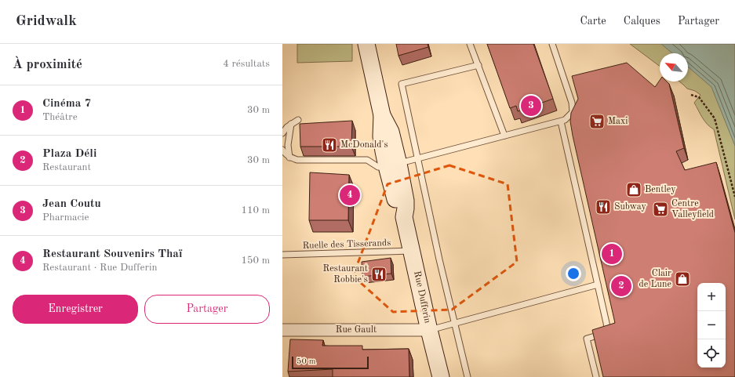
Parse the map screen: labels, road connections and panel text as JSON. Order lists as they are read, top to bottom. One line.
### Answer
{"streets":{"street":["Rue Dufferin","Rue Gault"],"lane":["Ruelle des Tisserands"]},"crossings":[["Ruelle des Tisserands","Rue Dufferin"],["Rue Dufferin","Rue Gault"]],"places":{"supermarket":["Maxi","Centre Valleyfield"],"restaurant":["McDonald's","Subway","Restaurant Robbie's"],"shop":["Bentley","Clair de Lune"]},"scale_bar":"50 m","north":"top left","page":{"header":"Gridwalk","nav":["Carte","Calques","Partager"],"heading":["À proximité","4 résultats"],"list":[{"mark":"1","name":"Cinéma 7","note":"Théâtre","value":"30 m"},{"mark":"2","name":"Plaza Déli","note":"Restaurant","value":"30 m"},{"mark":"3","name":"Jean Coutu","note":"Pharmacie","value":"110 m"},{"mark":"4","name":"Restaurant Souvenirs Thaï","note":"Restaurant · Rue Dufferin","value":"150 m"}],"pins":["3","4","1","2"],"map_buttons":["+","−"],"buttons":["Enregistrer","Partager"],"scale":"50 m"}}
